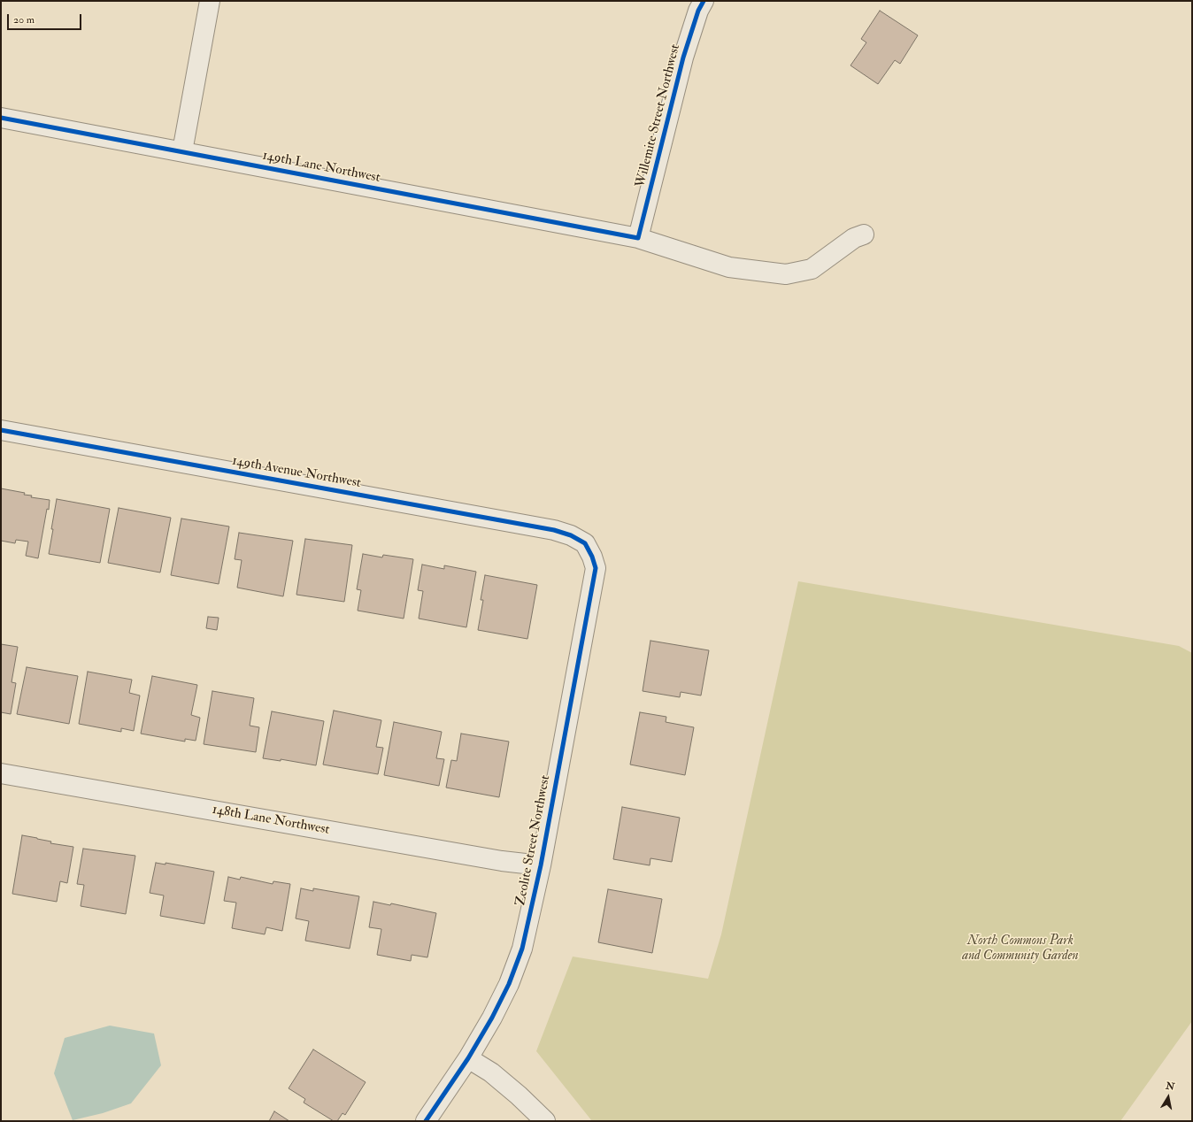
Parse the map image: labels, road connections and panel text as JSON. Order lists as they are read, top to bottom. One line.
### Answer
{"streets":{"street":["Willemite Street Northwest","149th Lane Northwest","149th Avenue Northwest","148th Lane Northwest","Zeolite Street Northwest"]},"crossings":[["Willemite Street Northwest","149th Lane Northwest"],["149th Avenue Northwest","Zeolite Street Northwest"],["148th Lane Northwest","Zeolite Street Northwest"]],"parks":["North Commons Park and Community Garden"],"scale_bar":"20 m","north":"top"}
